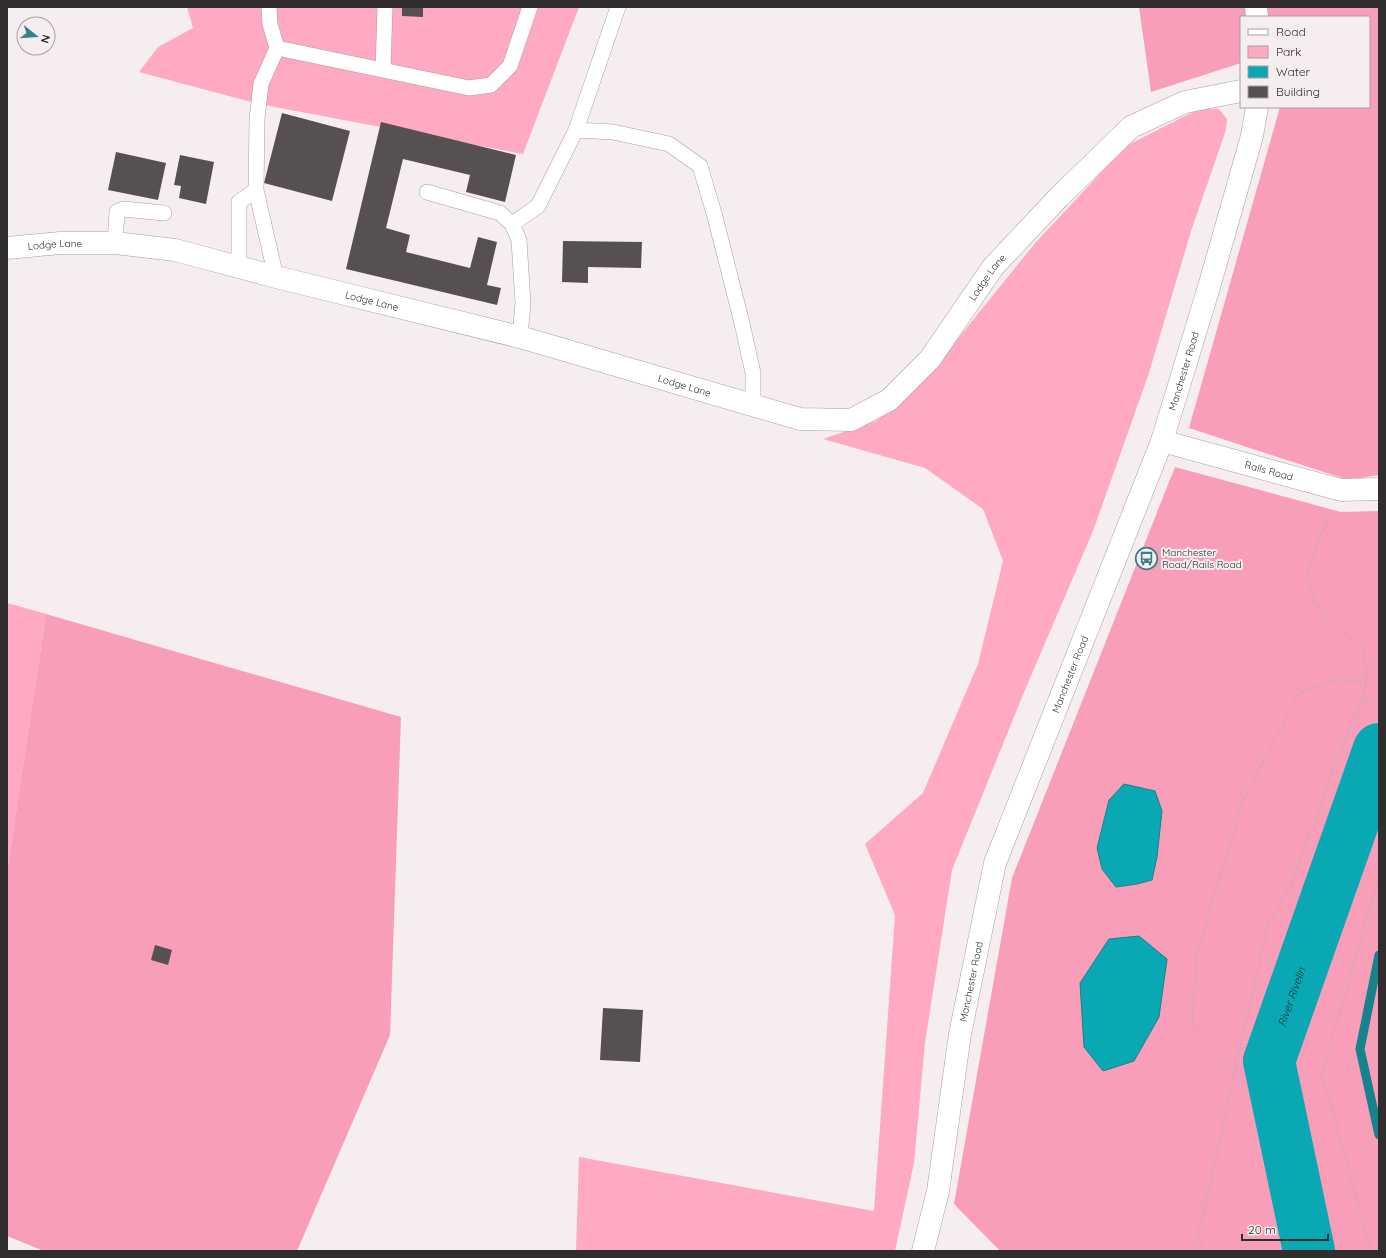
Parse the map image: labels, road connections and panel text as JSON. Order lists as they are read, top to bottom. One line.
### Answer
{"streets":{"street":["Lodge Lane","Manchester Road","Rails Road"]},"crossings":[["Manchester Road","Rails Road"]],"water":["River Rivelin"],"places":{"bus stop":["Manchester Road/Rails Road"]},"legend":["Road","Park","Water","Building"],"scale_bar":"20 m","north":"right"}
